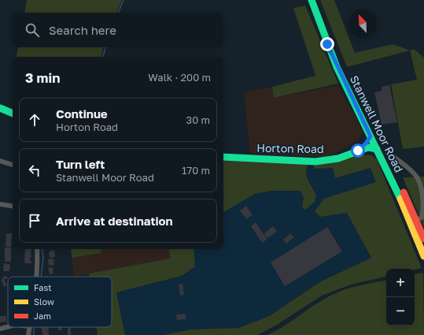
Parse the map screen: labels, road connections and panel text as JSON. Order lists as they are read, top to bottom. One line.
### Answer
{"streets":{"main road":["Stanwell Moor Road","Horton Road"]},"crossings":[["Stanwell Moor Road","Horton Road"]],"legend":["Fast","Slow","Jam"],"north":"top left","page":{"search":"Search here","heading":["3 min","Walk · 200 m"],"list":[["Continue","Horton Road","30 m"],["Turn left","Stanwell Moor Road","170 m"],"Arrive at destination"],"map_buttons":["+","−"]}}
